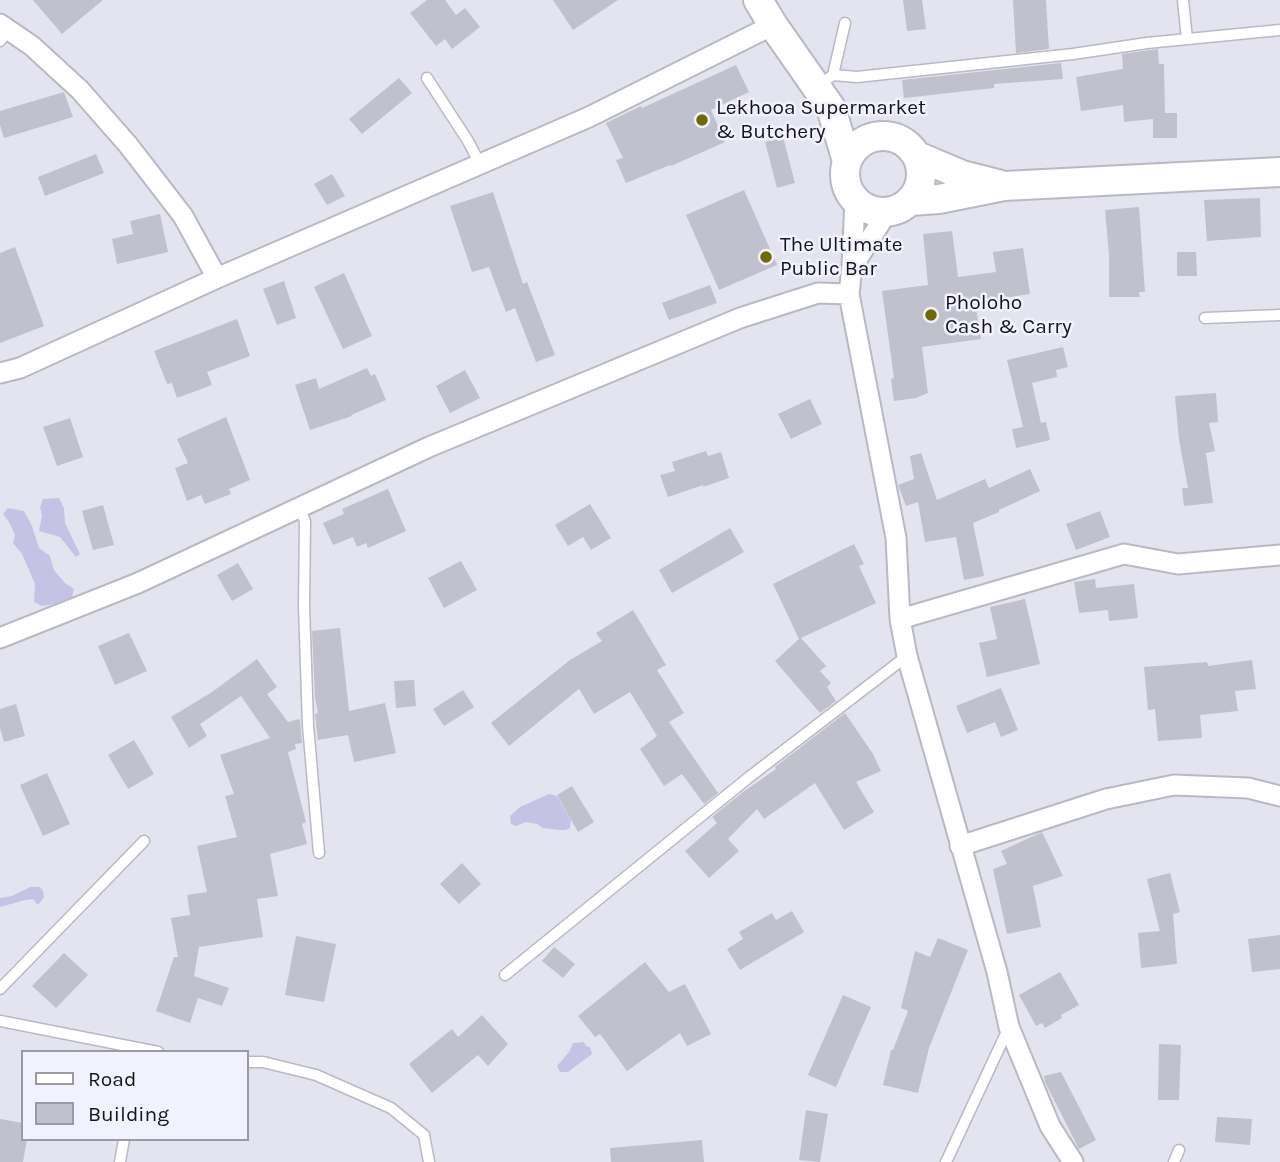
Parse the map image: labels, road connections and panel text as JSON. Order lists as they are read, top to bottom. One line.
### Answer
{"places":["Lekhooa Supermarket & Butchery","The Ultimate Public Bar","Pholoho Cash & Carry"],"legend":["Road","Building"]}
